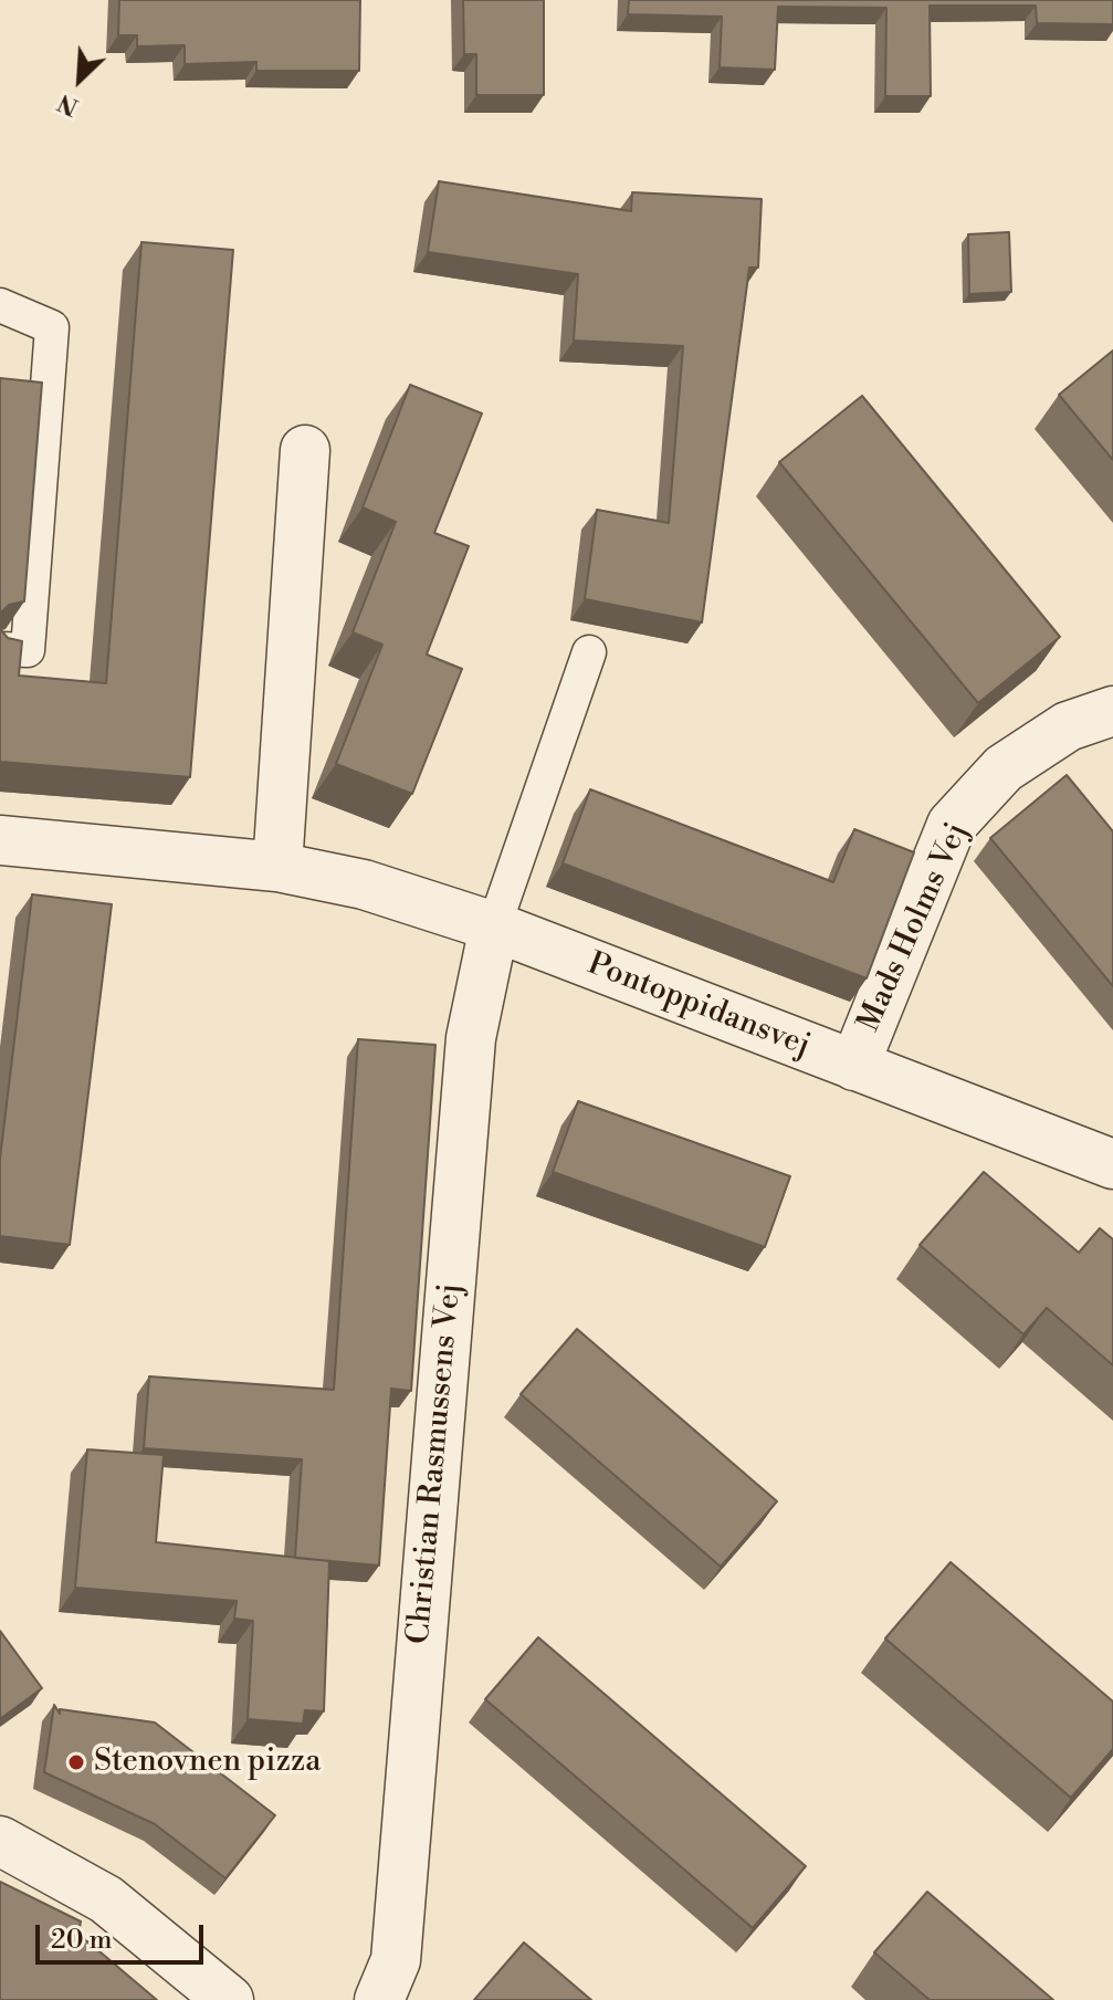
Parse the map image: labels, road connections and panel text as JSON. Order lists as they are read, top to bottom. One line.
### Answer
{"streets":{"street":["Mads Holms Vej","Pontoppidansvej","Christian Rasmussens Vej"]},"crossings":[["Mads Holms Vej","Pontoppidansvej"],["Pontoppidansvej","Christian Rasmussens Vej"]],"places":["Stenovnen pizza"],"scale_bar":"20 m","north":"bottom left"}
